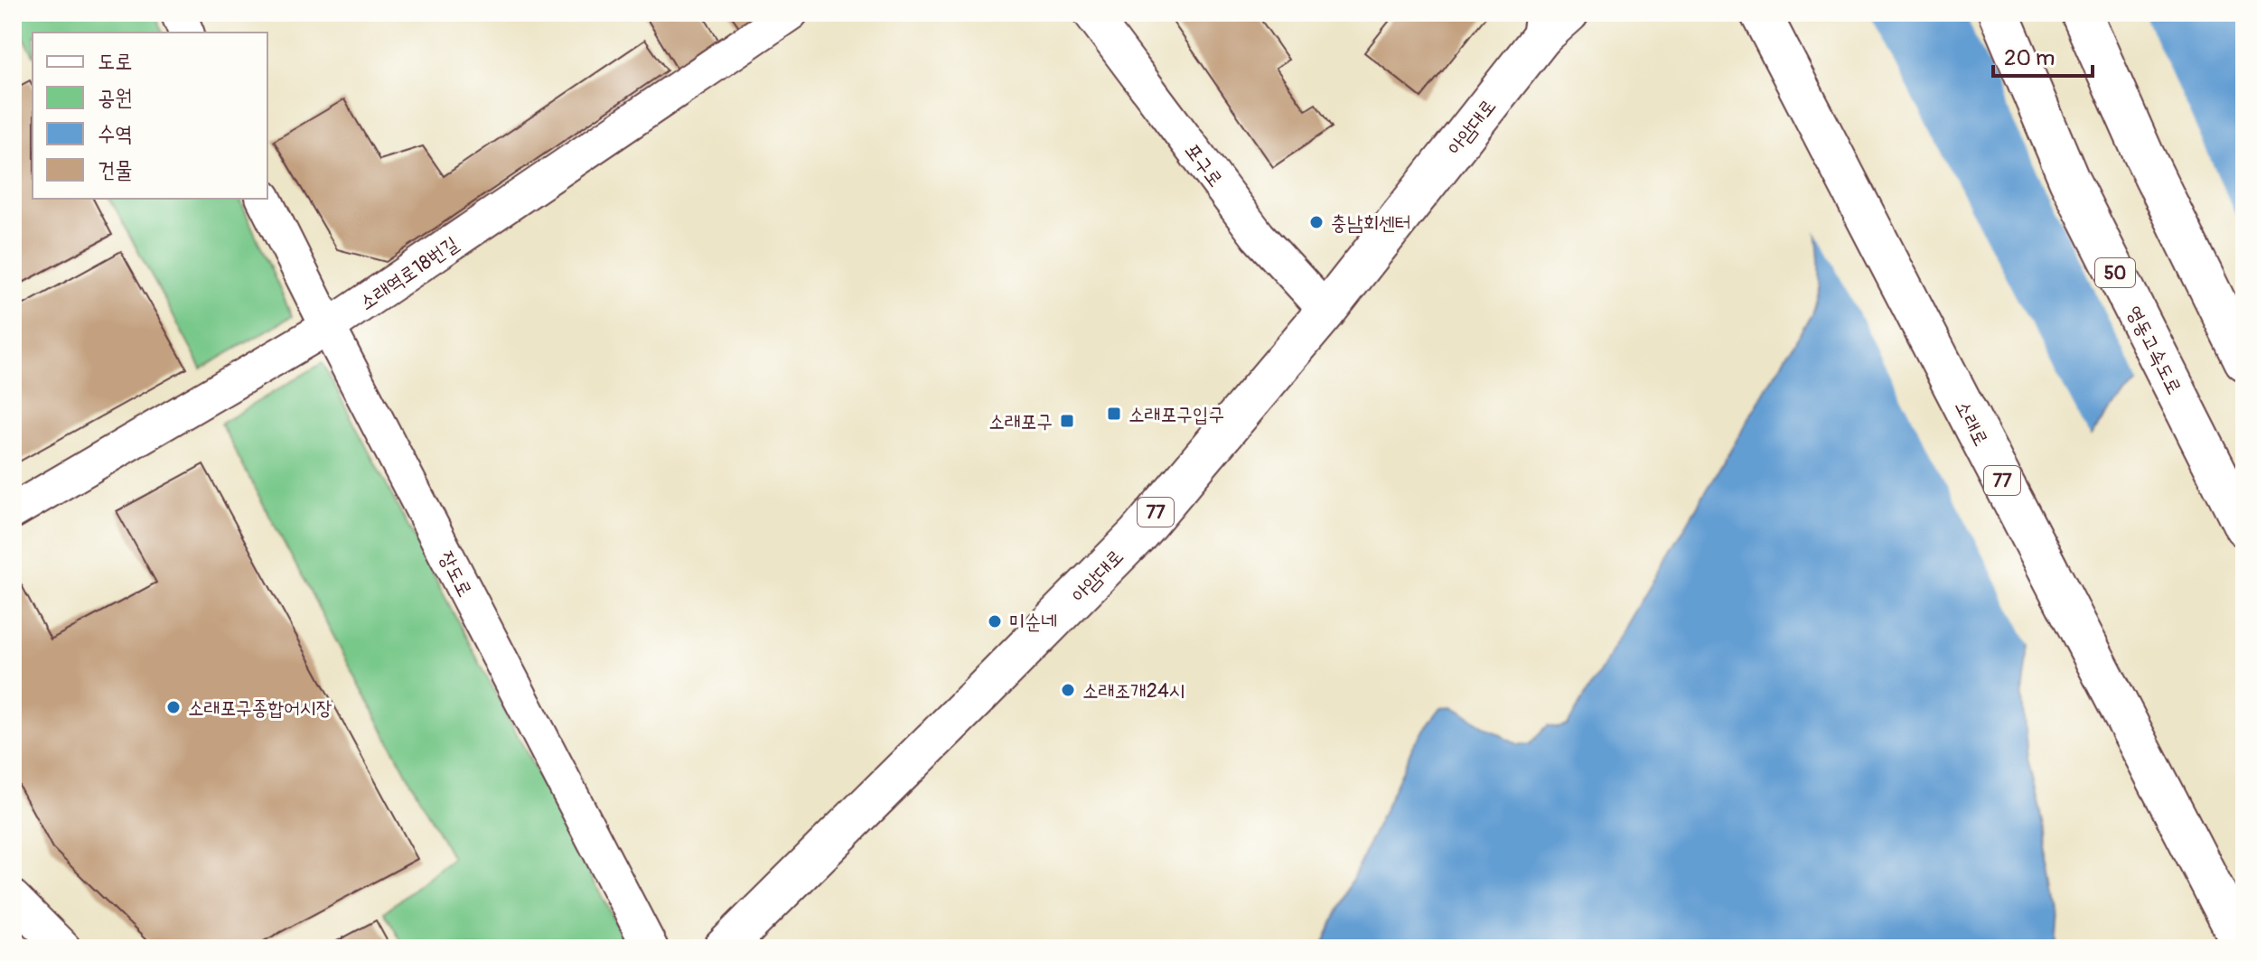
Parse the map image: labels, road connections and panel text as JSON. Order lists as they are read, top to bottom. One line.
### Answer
{"streets":{"main road":["아암대로","50","영동고속도로","소래로","77"],"street":["포구로","소래역로18번길","장도로"]},"crossings":[["아암대로","포구로"],["소래역로18번길","장도로"]],"places":{"other":["충남회센터","미순네","소래조개24시","소래포구종합어시장"],"transit":["소래포구입구","소래포구"]},"legend":["도로","공원","수역","건물"],"scale_bar":"20 m"}
